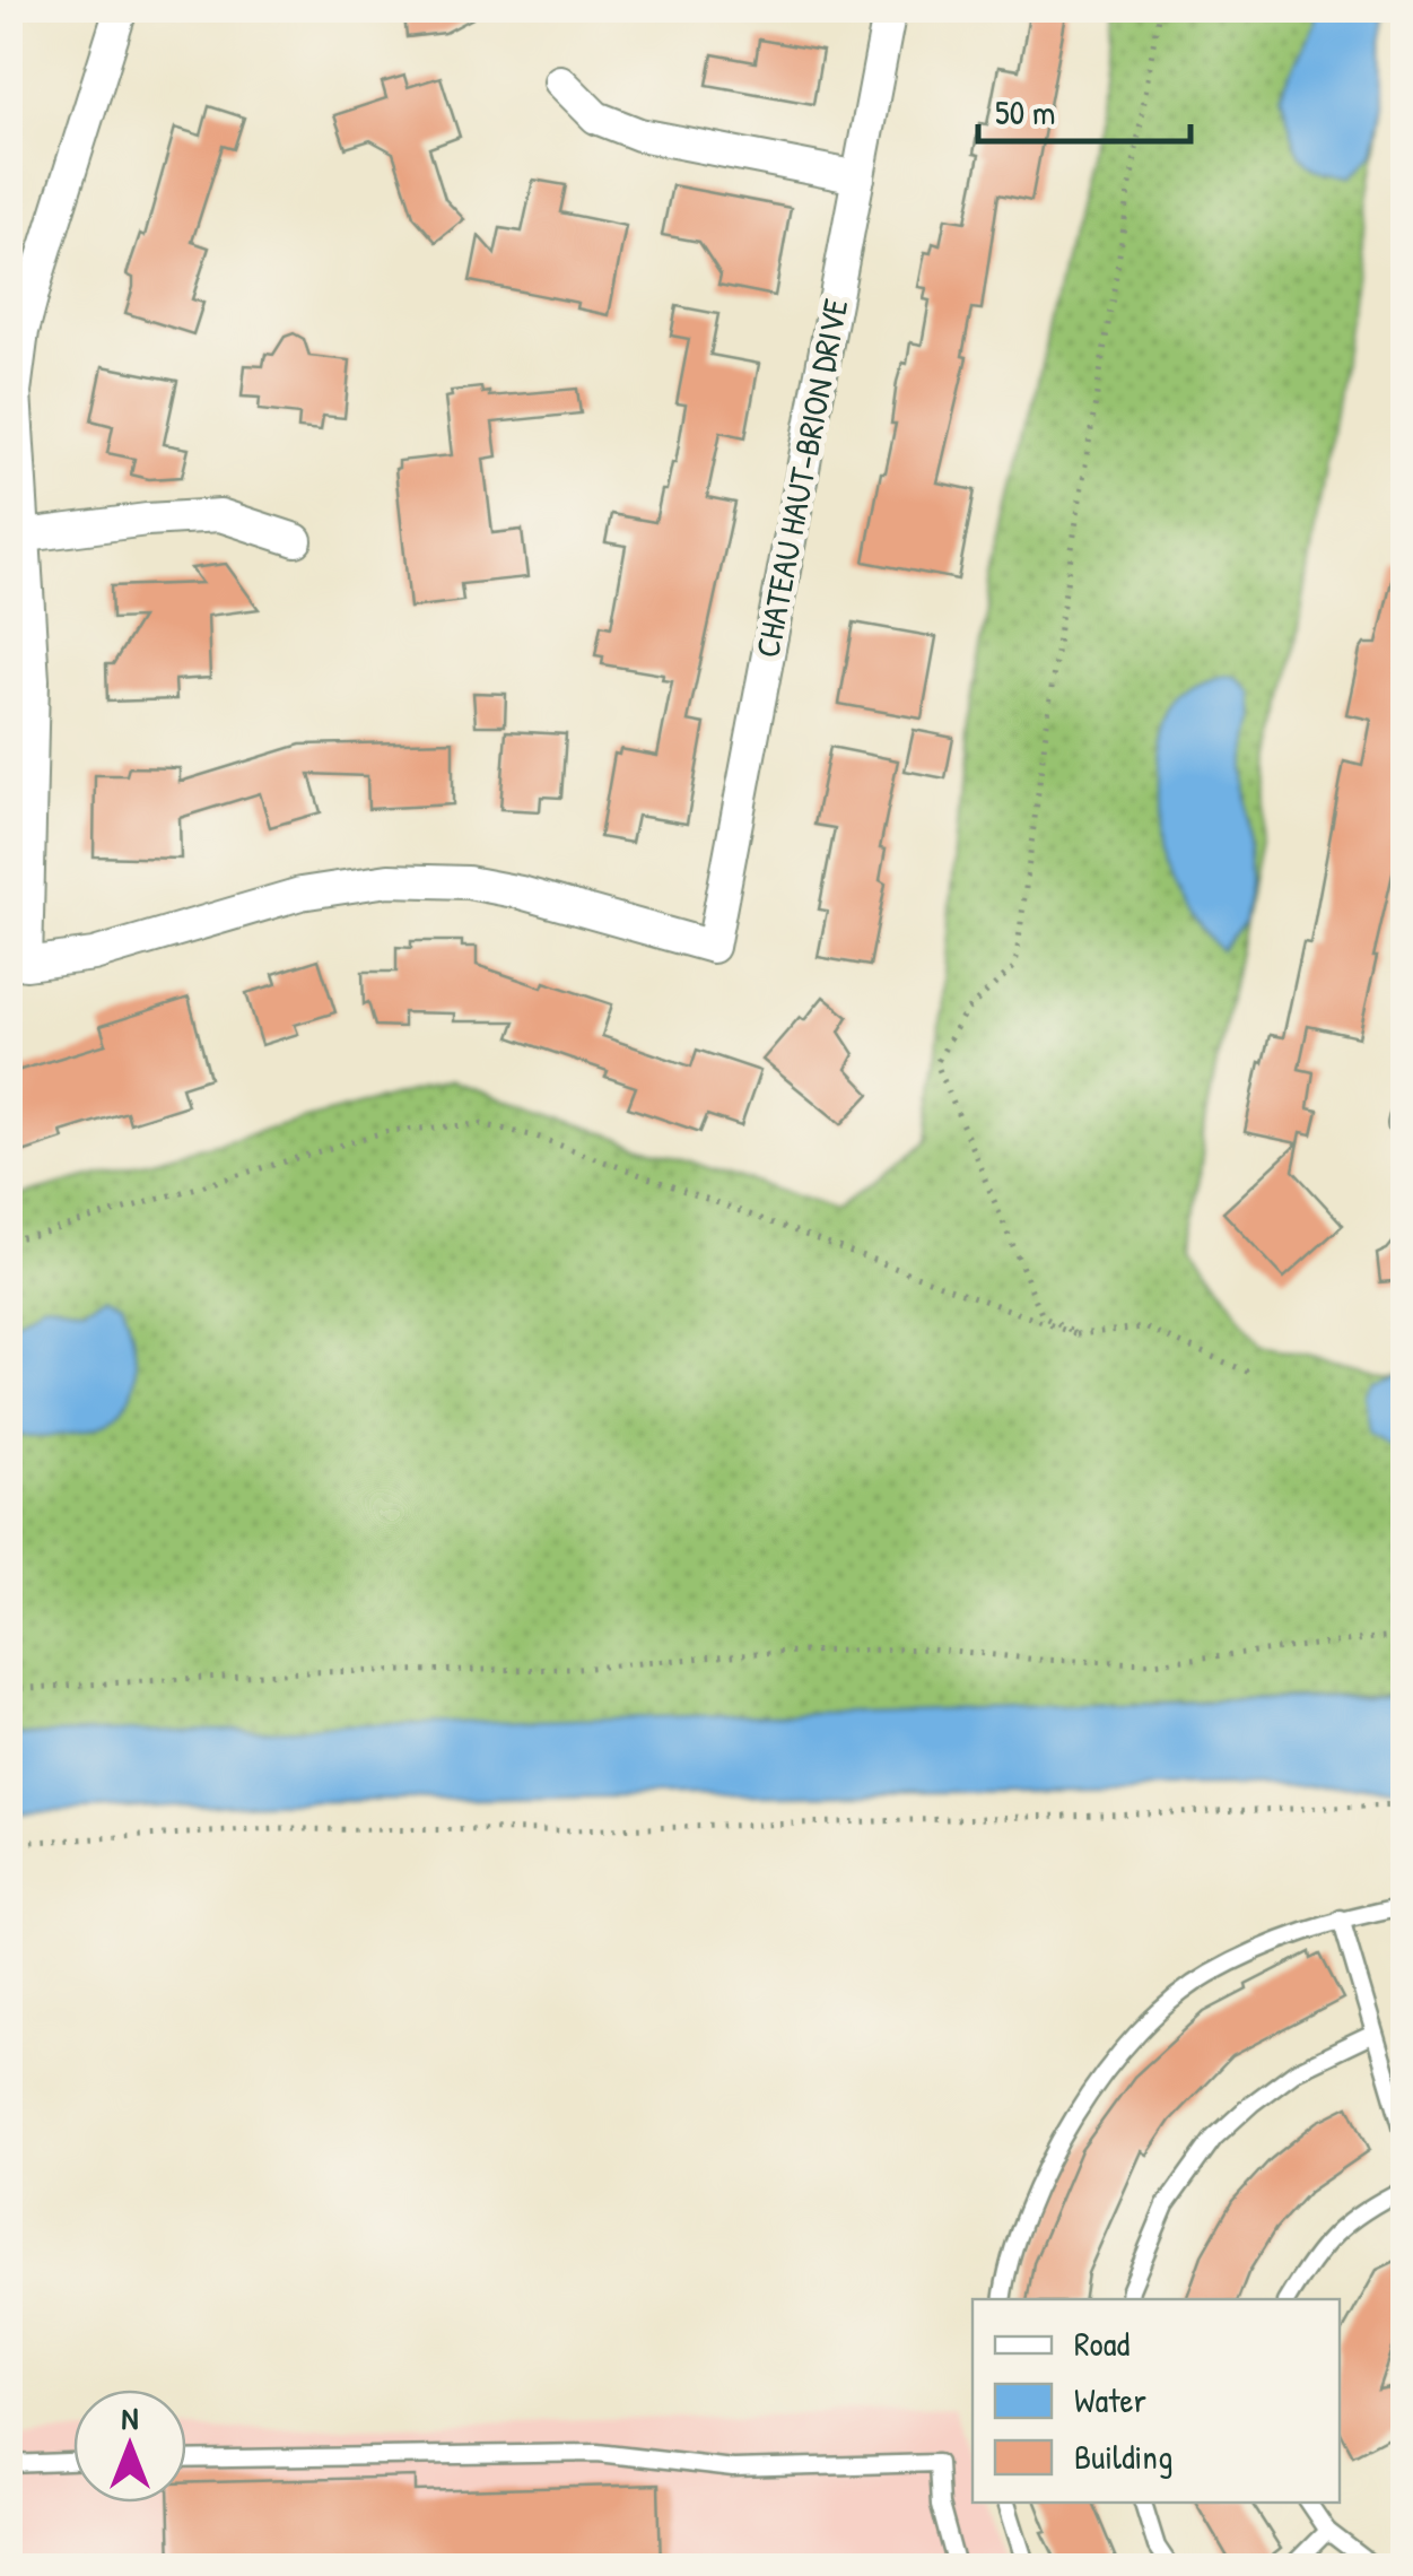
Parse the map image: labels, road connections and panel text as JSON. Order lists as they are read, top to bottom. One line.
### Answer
{"streets":{"street":["CHATEAU HAUT-BRION DRIVE"]},"legend":["Road","Water","Building"],"scale_bar":"50 m","north":"top"}
